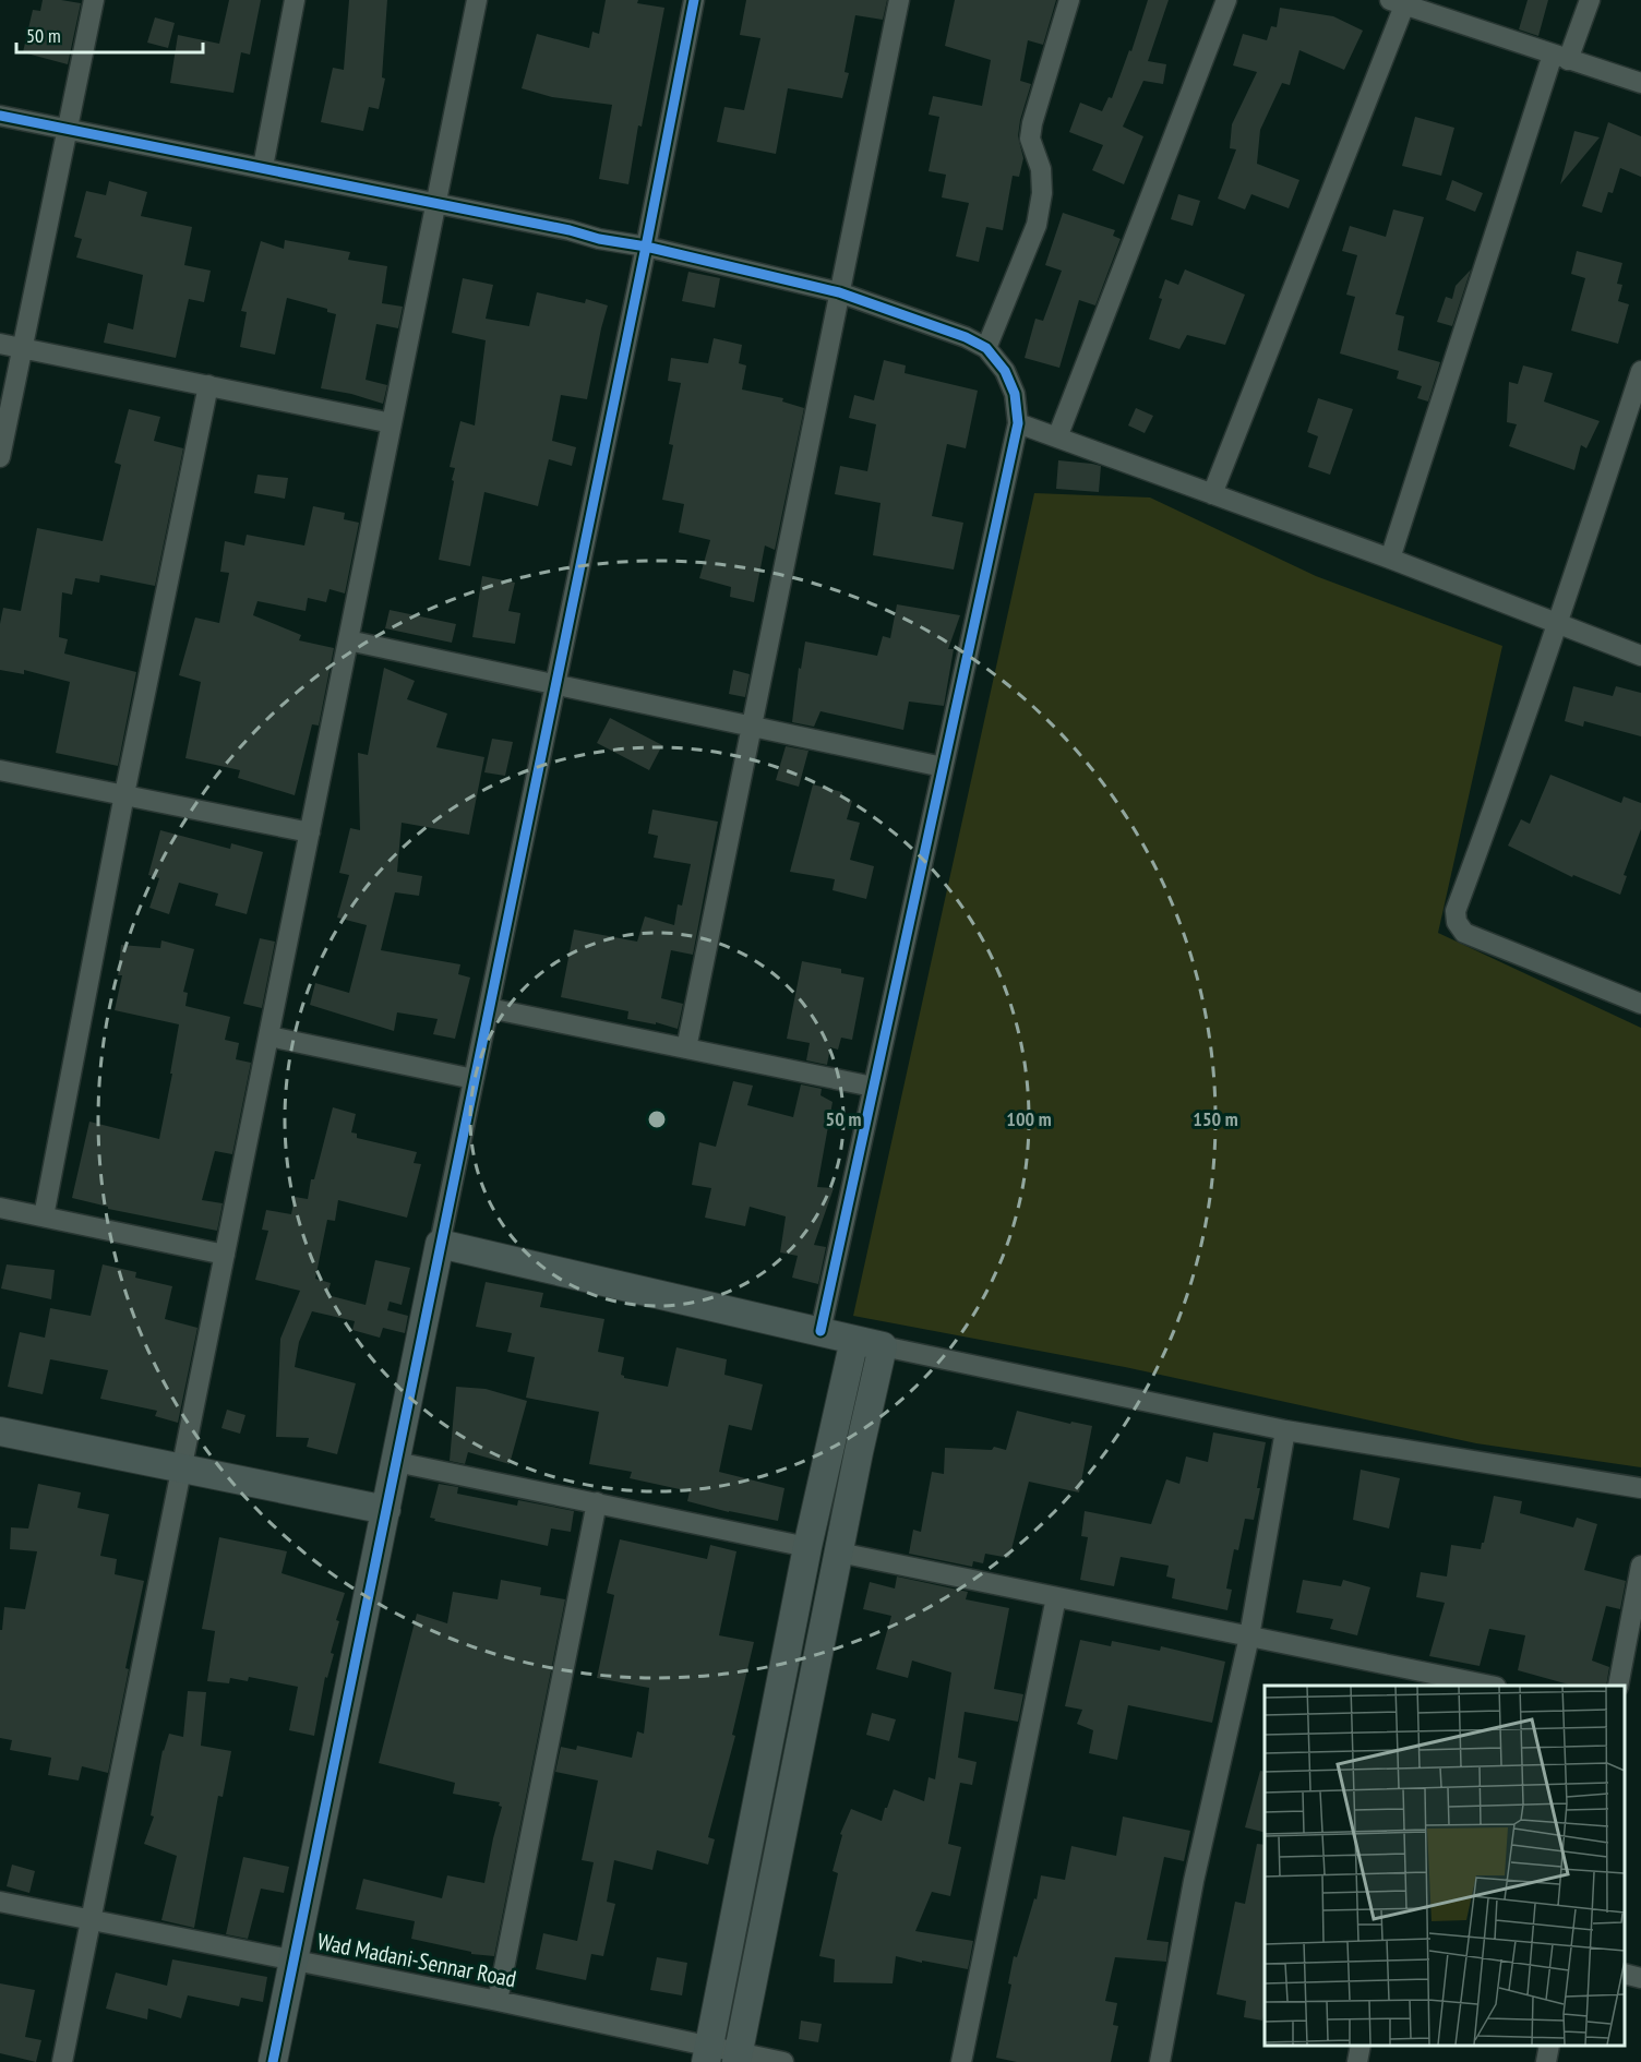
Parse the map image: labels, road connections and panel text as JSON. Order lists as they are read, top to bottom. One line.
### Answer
{"streets":{"street":["Wad Madani-Sennar Road"]},"scale_bar":"50 m","rings":["50 m","100 m","150 m"]}
